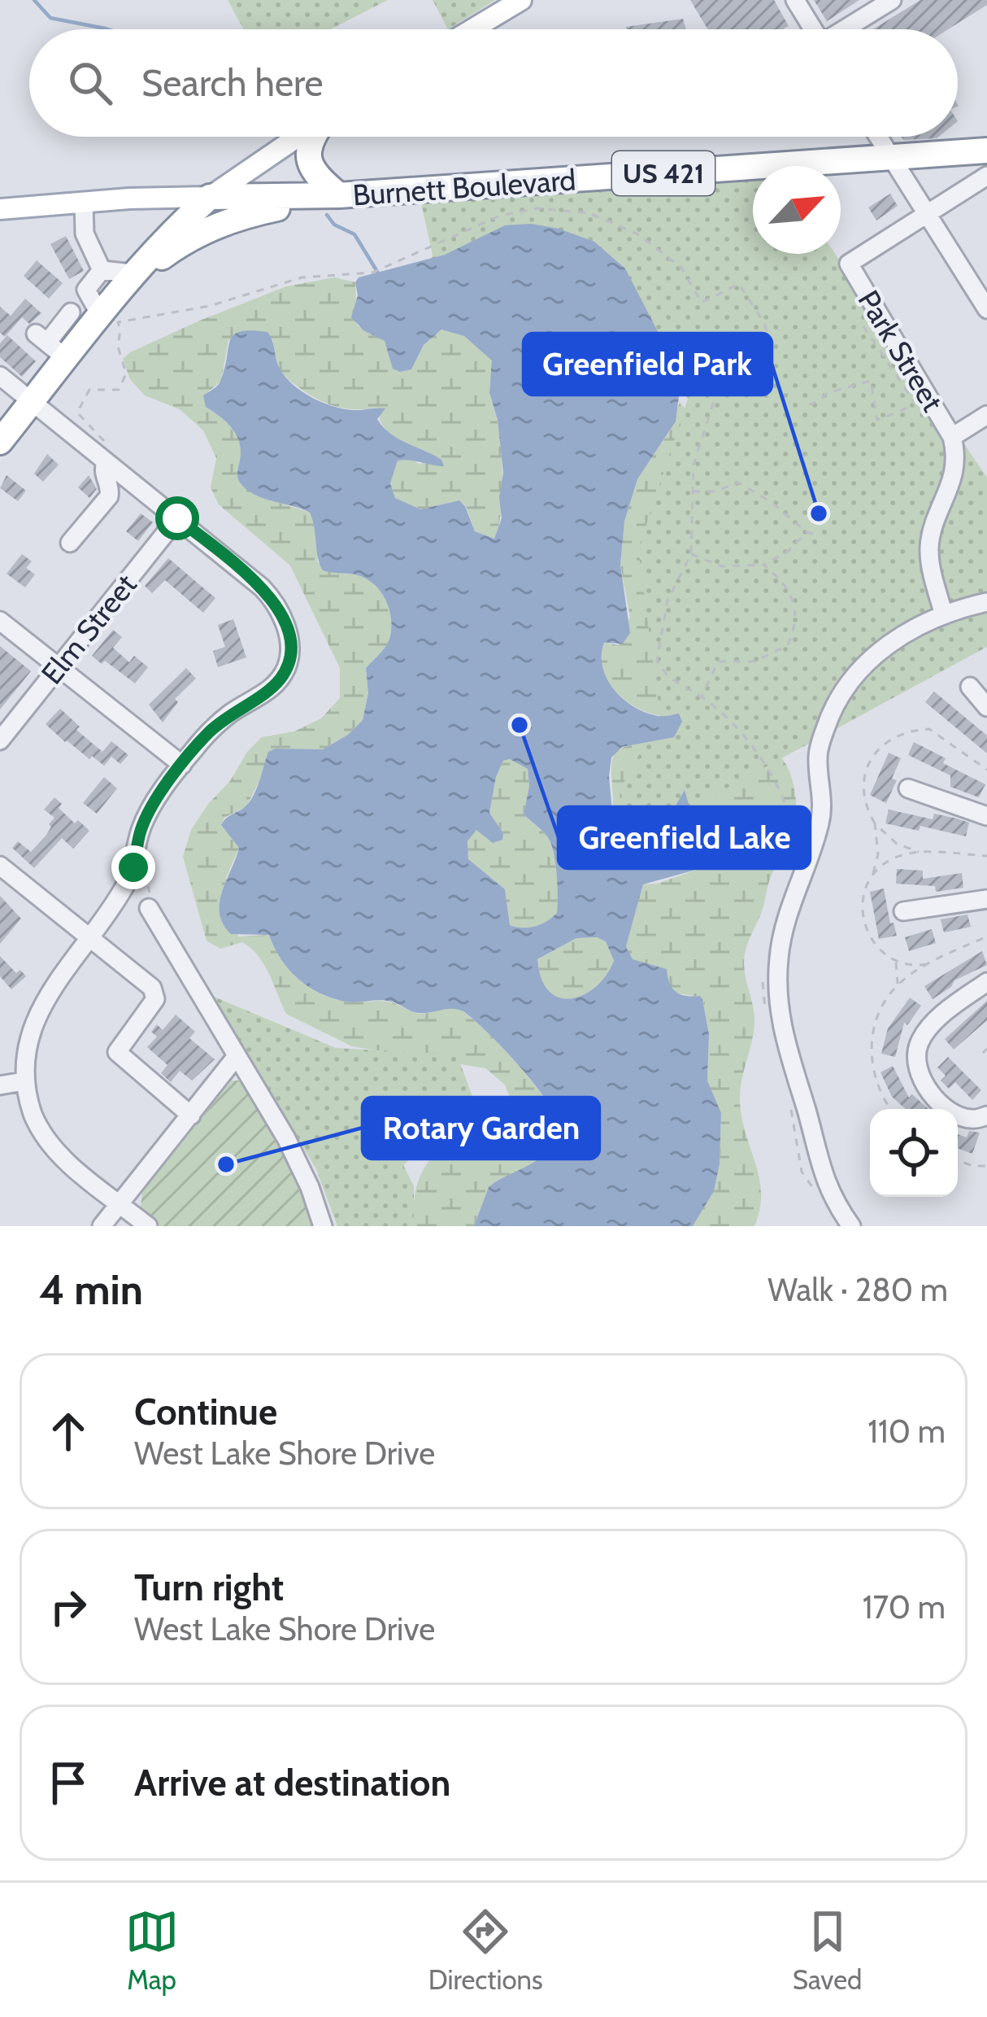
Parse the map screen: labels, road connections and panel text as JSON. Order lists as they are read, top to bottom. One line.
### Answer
{"streets":{"highway":["US 421","Burnett Boulevard"],"street":["Park Street","Elm Street"]},"places":["Greenfield Park","Greenfield Lake","Rotary Garden"],"north":"top right","page":{"search":"Search here","heading":["4 min","Walk · 280 m"],"list":[["Continue","West Lake Shore Drive","110 m"],["Turn right","West Lake Shore Drive","170 m"],"Arrive at destination"],"nav":["Map","Directions","Saved"]}}
